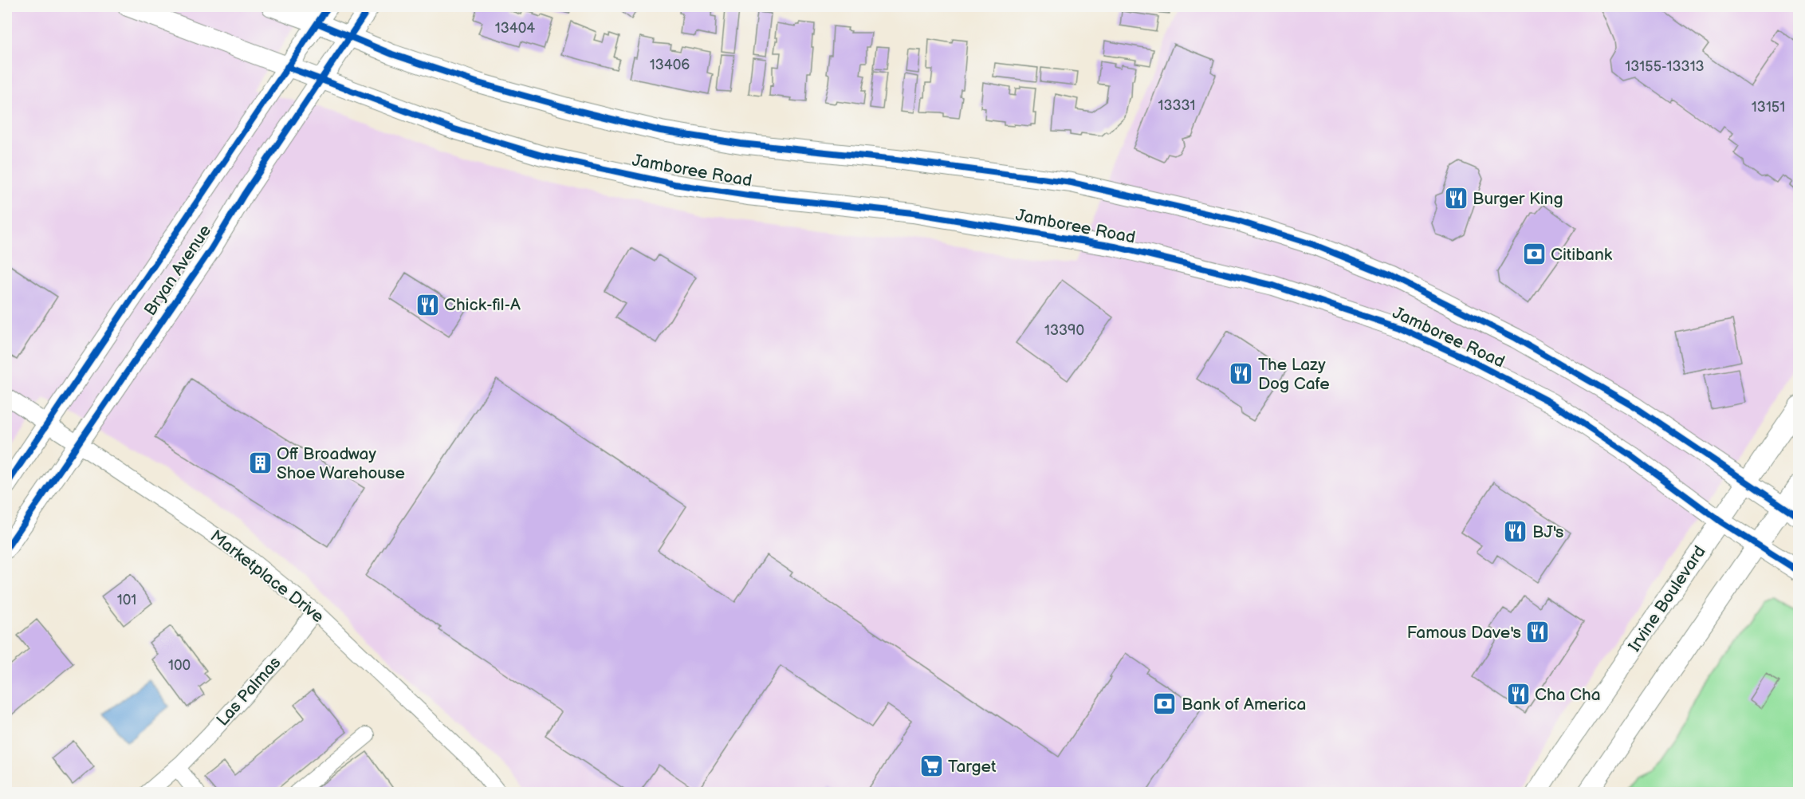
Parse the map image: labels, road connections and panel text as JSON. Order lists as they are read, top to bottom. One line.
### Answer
{"streets":{"main road":["Jamboree Road","Bryan Avenue","Irvine Boulevard"],"street":["Marketplace Drive","Las Palmas"]},"crossings":[["Jamboree Road","Bryan Avenue"],["Jamboree Road","Irvine Boulevard"],["Bryan Avenue","Marketplace Drive"],["Marketplace Drive","Las Palmas"]],"places":{"restaurant":["Burger King","Chick-fil-A","The Lazy Dog Cafe","BJ's","Famous Dave's","Cha Cha"],"bank":["Citibank","Bank of America"],"building":["Off Broadway Shoe Warehouse"],"supermarket":["Target"]},"house_numbers":["13404","13406","13155-13313","13331","13151","13390","101","100"]}
